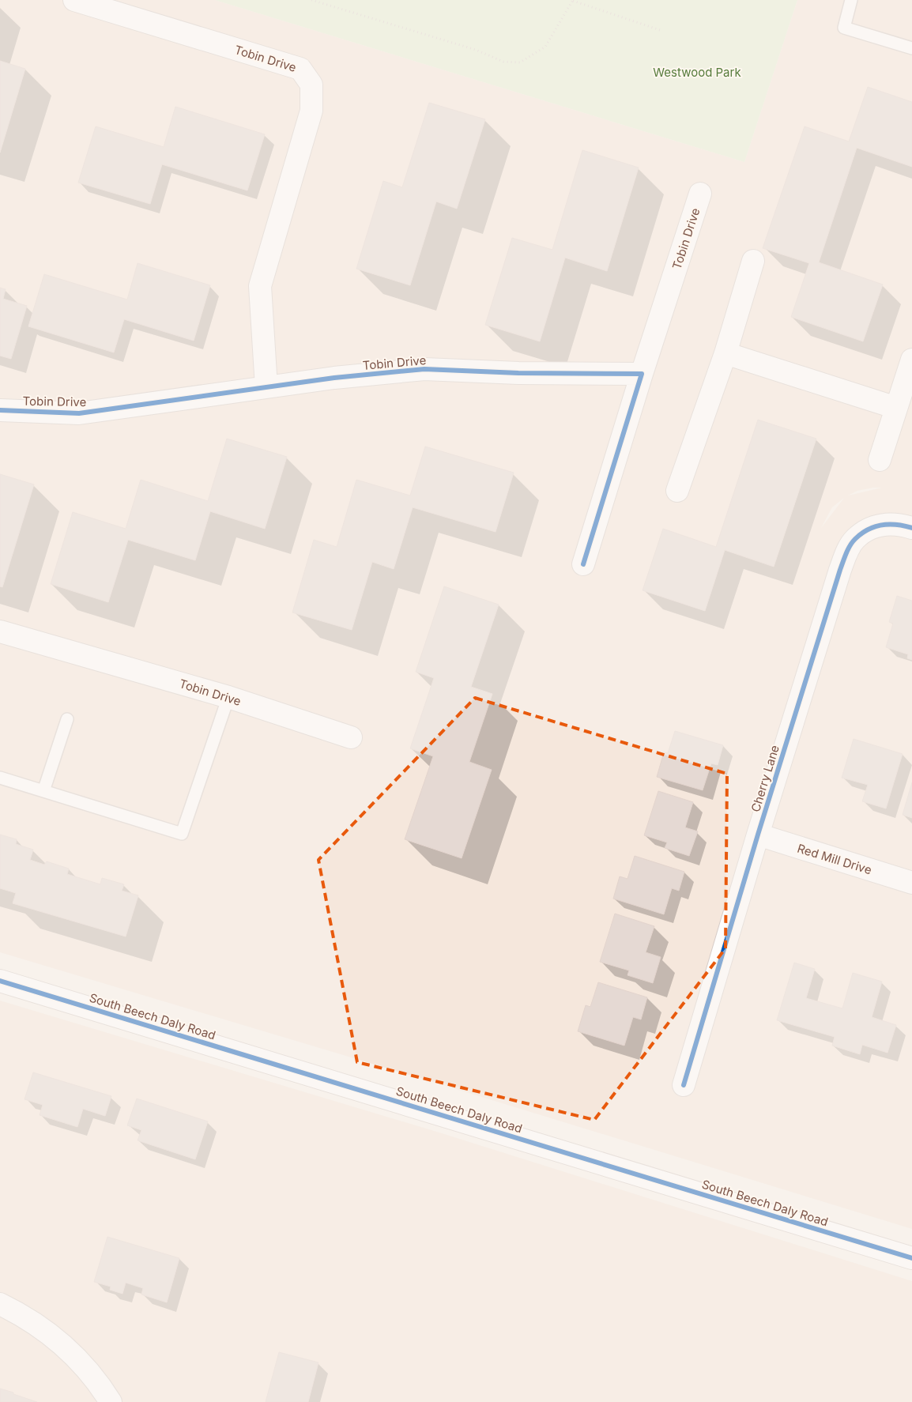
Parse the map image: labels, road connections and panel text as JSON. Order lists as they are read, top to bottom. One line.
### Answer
{"streets":{"street":["Tobin Drive","Cherry Lane","Red Mill Drive","South Beech Daly Road"]},"crossings":[["Cherry Lane","Red Mill Drive"]],"parks":["Westwood Park"]}
